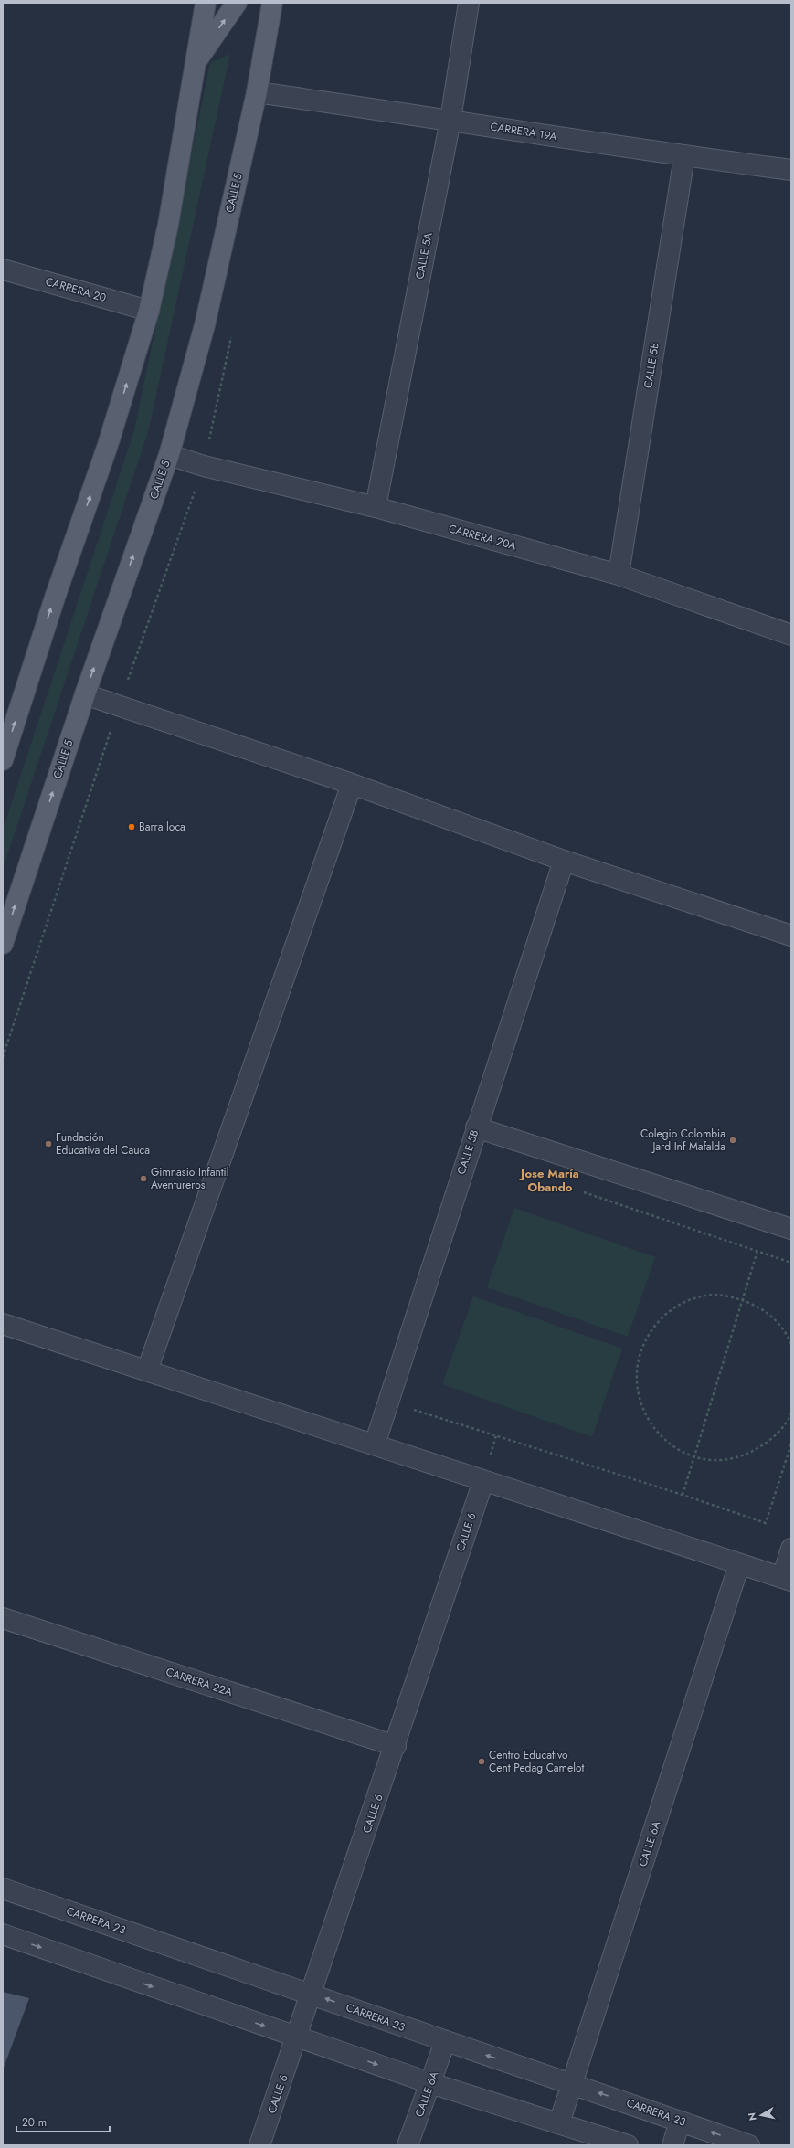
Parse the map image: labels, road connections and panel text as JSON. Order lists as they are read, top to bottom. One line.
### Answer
{"streets":{"main road":["CALLE 5"],"street":["CARRERA 19A","CALLE 5A","CARRERA 20","CALLE 5B","CARRERA 20A","CALLE 6","CARRERA 22A","CALLE 6A","CARRERA 23"]},"crossings":[["CARRERA 19A","CALLE 5"],["CARRERA 19A","CALLE 5A"],["CARRERA 19A","CALLE 5B"],["CALLE 5","CARRERA 20A"],["CALLE 5A","CARRERA 20A"],["CALLE 5B","CARRERA 20A"],["CALLE 6","CARRERA 22A"],["CALLE 6","CARRERA 23"],["CALLE 6A","CARRERA 23"]],"districts":["Jose María Obando"],"places":["Barra loca","Colegio Colombia Jard Inf Mafalda","Fundación Educativa del Cauca","Gimnasio Infantil Aventureros","Centro Educativo Cent Pedag Camelot"],"scale_bar":"20 m","north":"left"}
